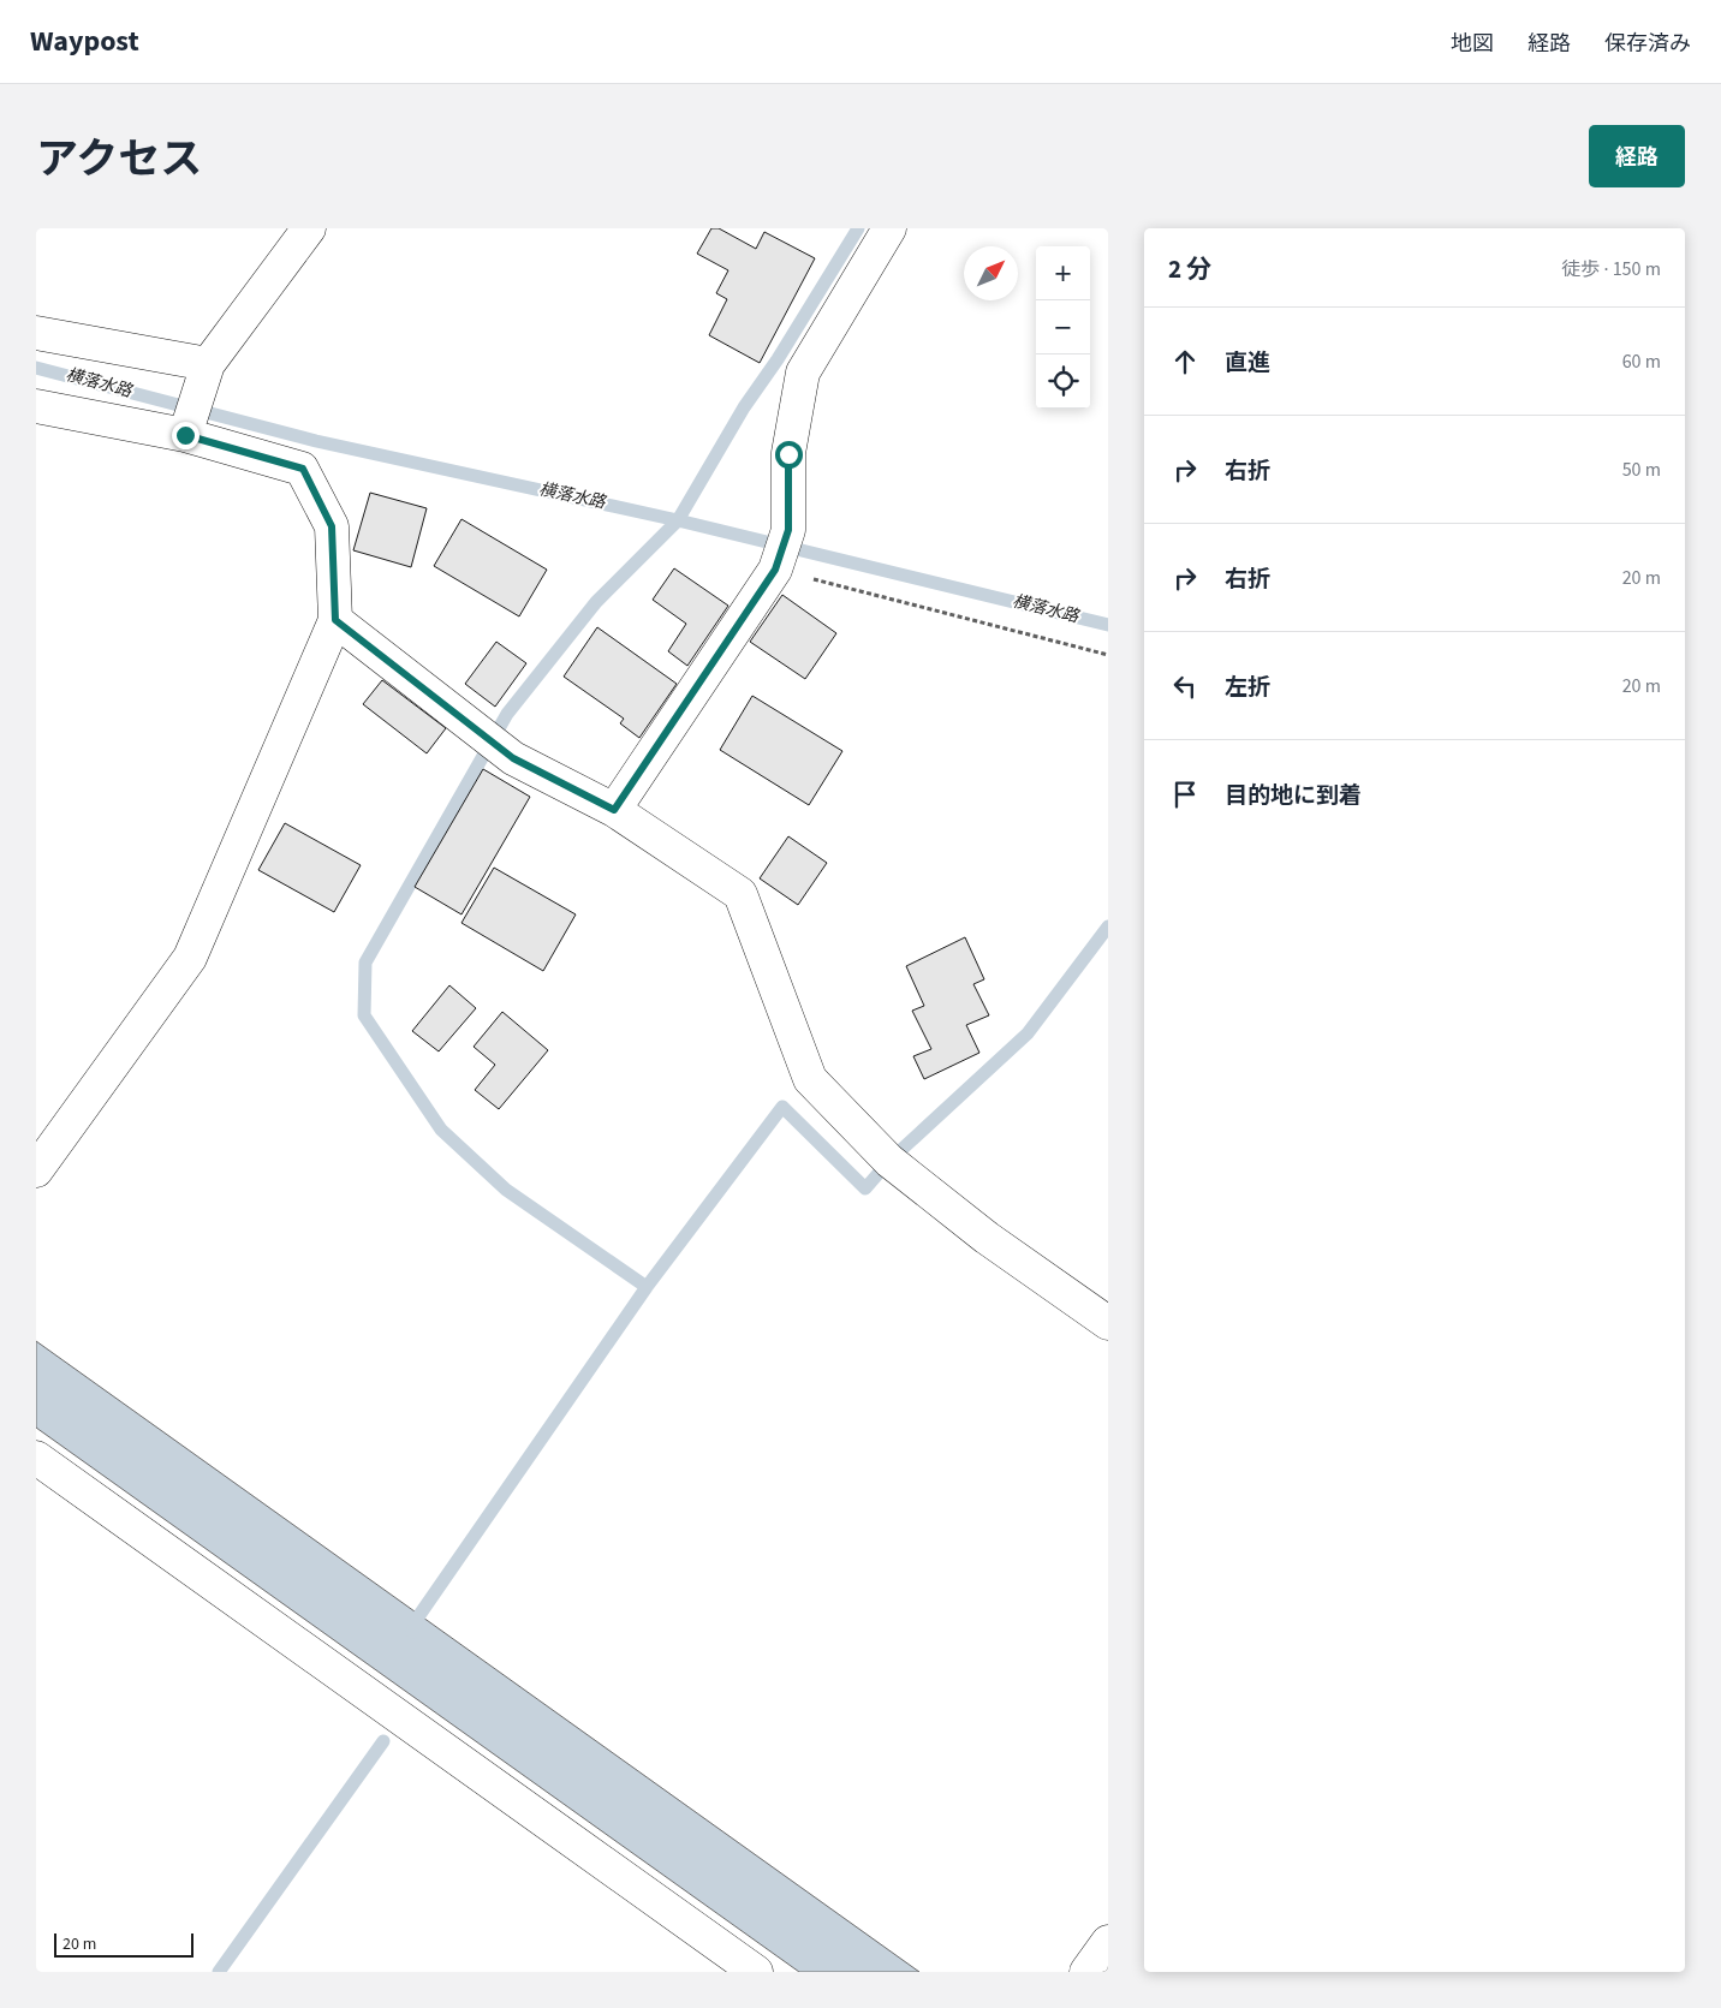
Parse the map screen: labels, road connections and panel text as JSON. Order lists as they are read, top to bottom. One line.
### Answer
{"water":["横落水路"],"scale_bar":"20 m","north":"top right","page":{"header":"Waypost","nav":["地図","経路","保存済み"],"title":"アクセス","buttons":"経路","heading":["2 分","徒歩 · 150 m"],"map_buttons":["+","−"],"list":[["直進","60 m"],["右折","50 m"],["右折","20 m"],["左折","20 m"],"目的地に到着"],"scale":"20 m"}}
